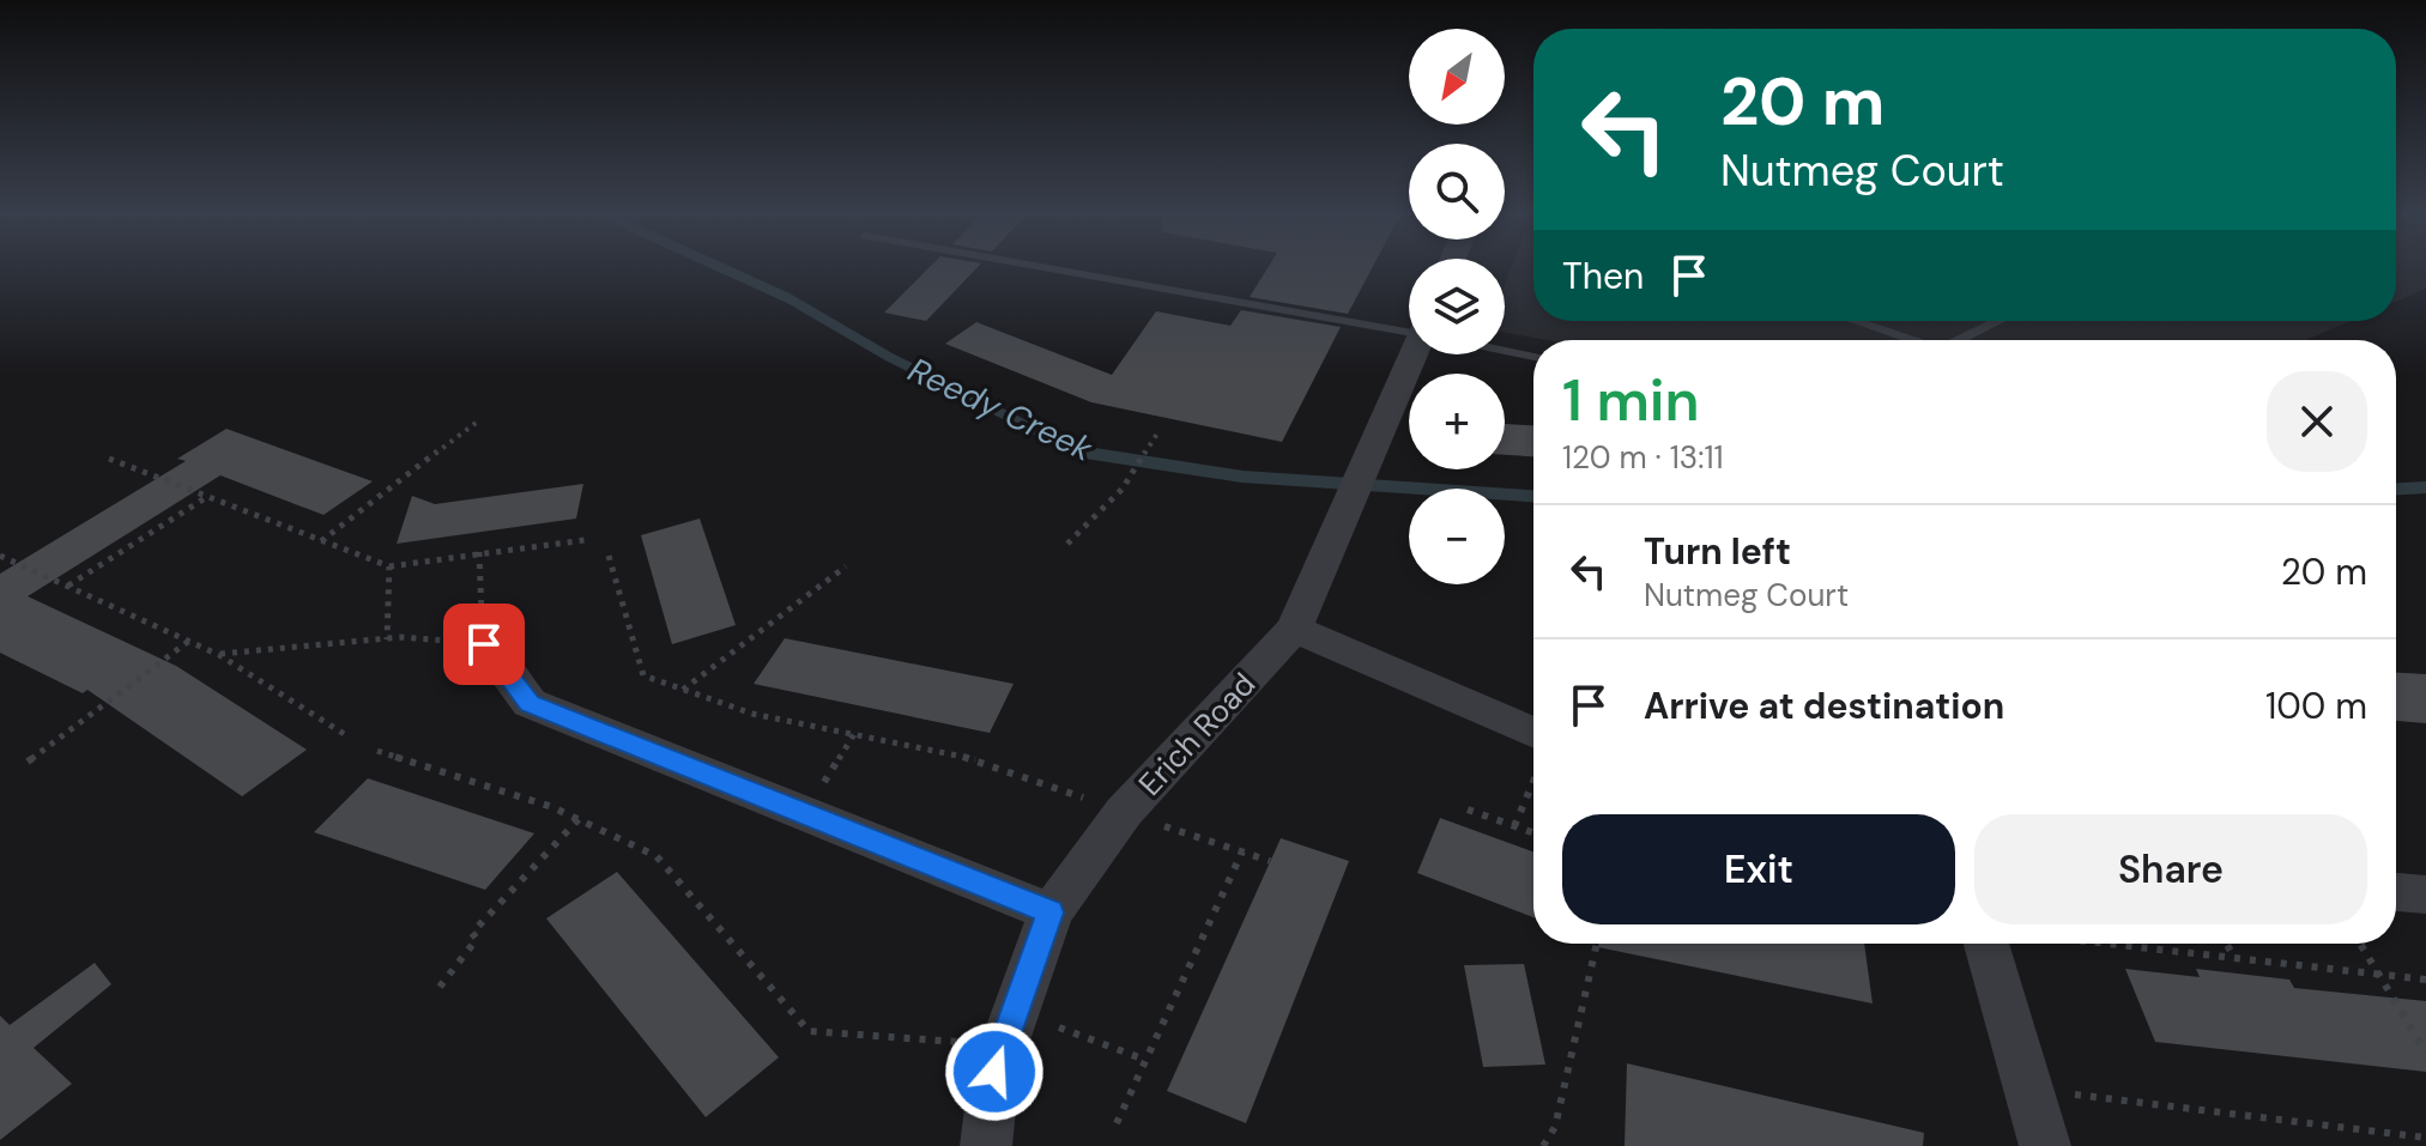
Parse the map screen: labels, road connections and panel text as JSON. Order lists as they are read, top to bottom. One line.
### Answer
{"streets":{"street":["Erich Road"]},"water":["Reedy Creek"],"north":"bottom left","page":{"map_buttons":["+","−"],"turn":["20 m","Nutmeg Court"],"then":"Then","heading":["1 min","120 m · 13:11"],"list":[{"name":"Turn left","note":"Nutmeg Court","value":"20 m"},{"name":"Arrive at destination","value":"100 m"}],"buttons":["Exit","Share"]}}
